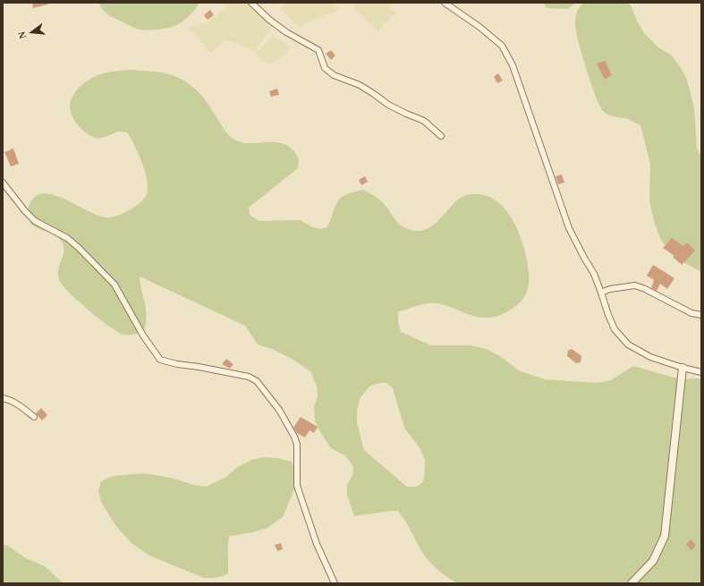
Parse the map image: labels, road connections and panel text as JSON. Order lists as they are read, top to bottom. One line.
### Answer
{"north":"left"}
